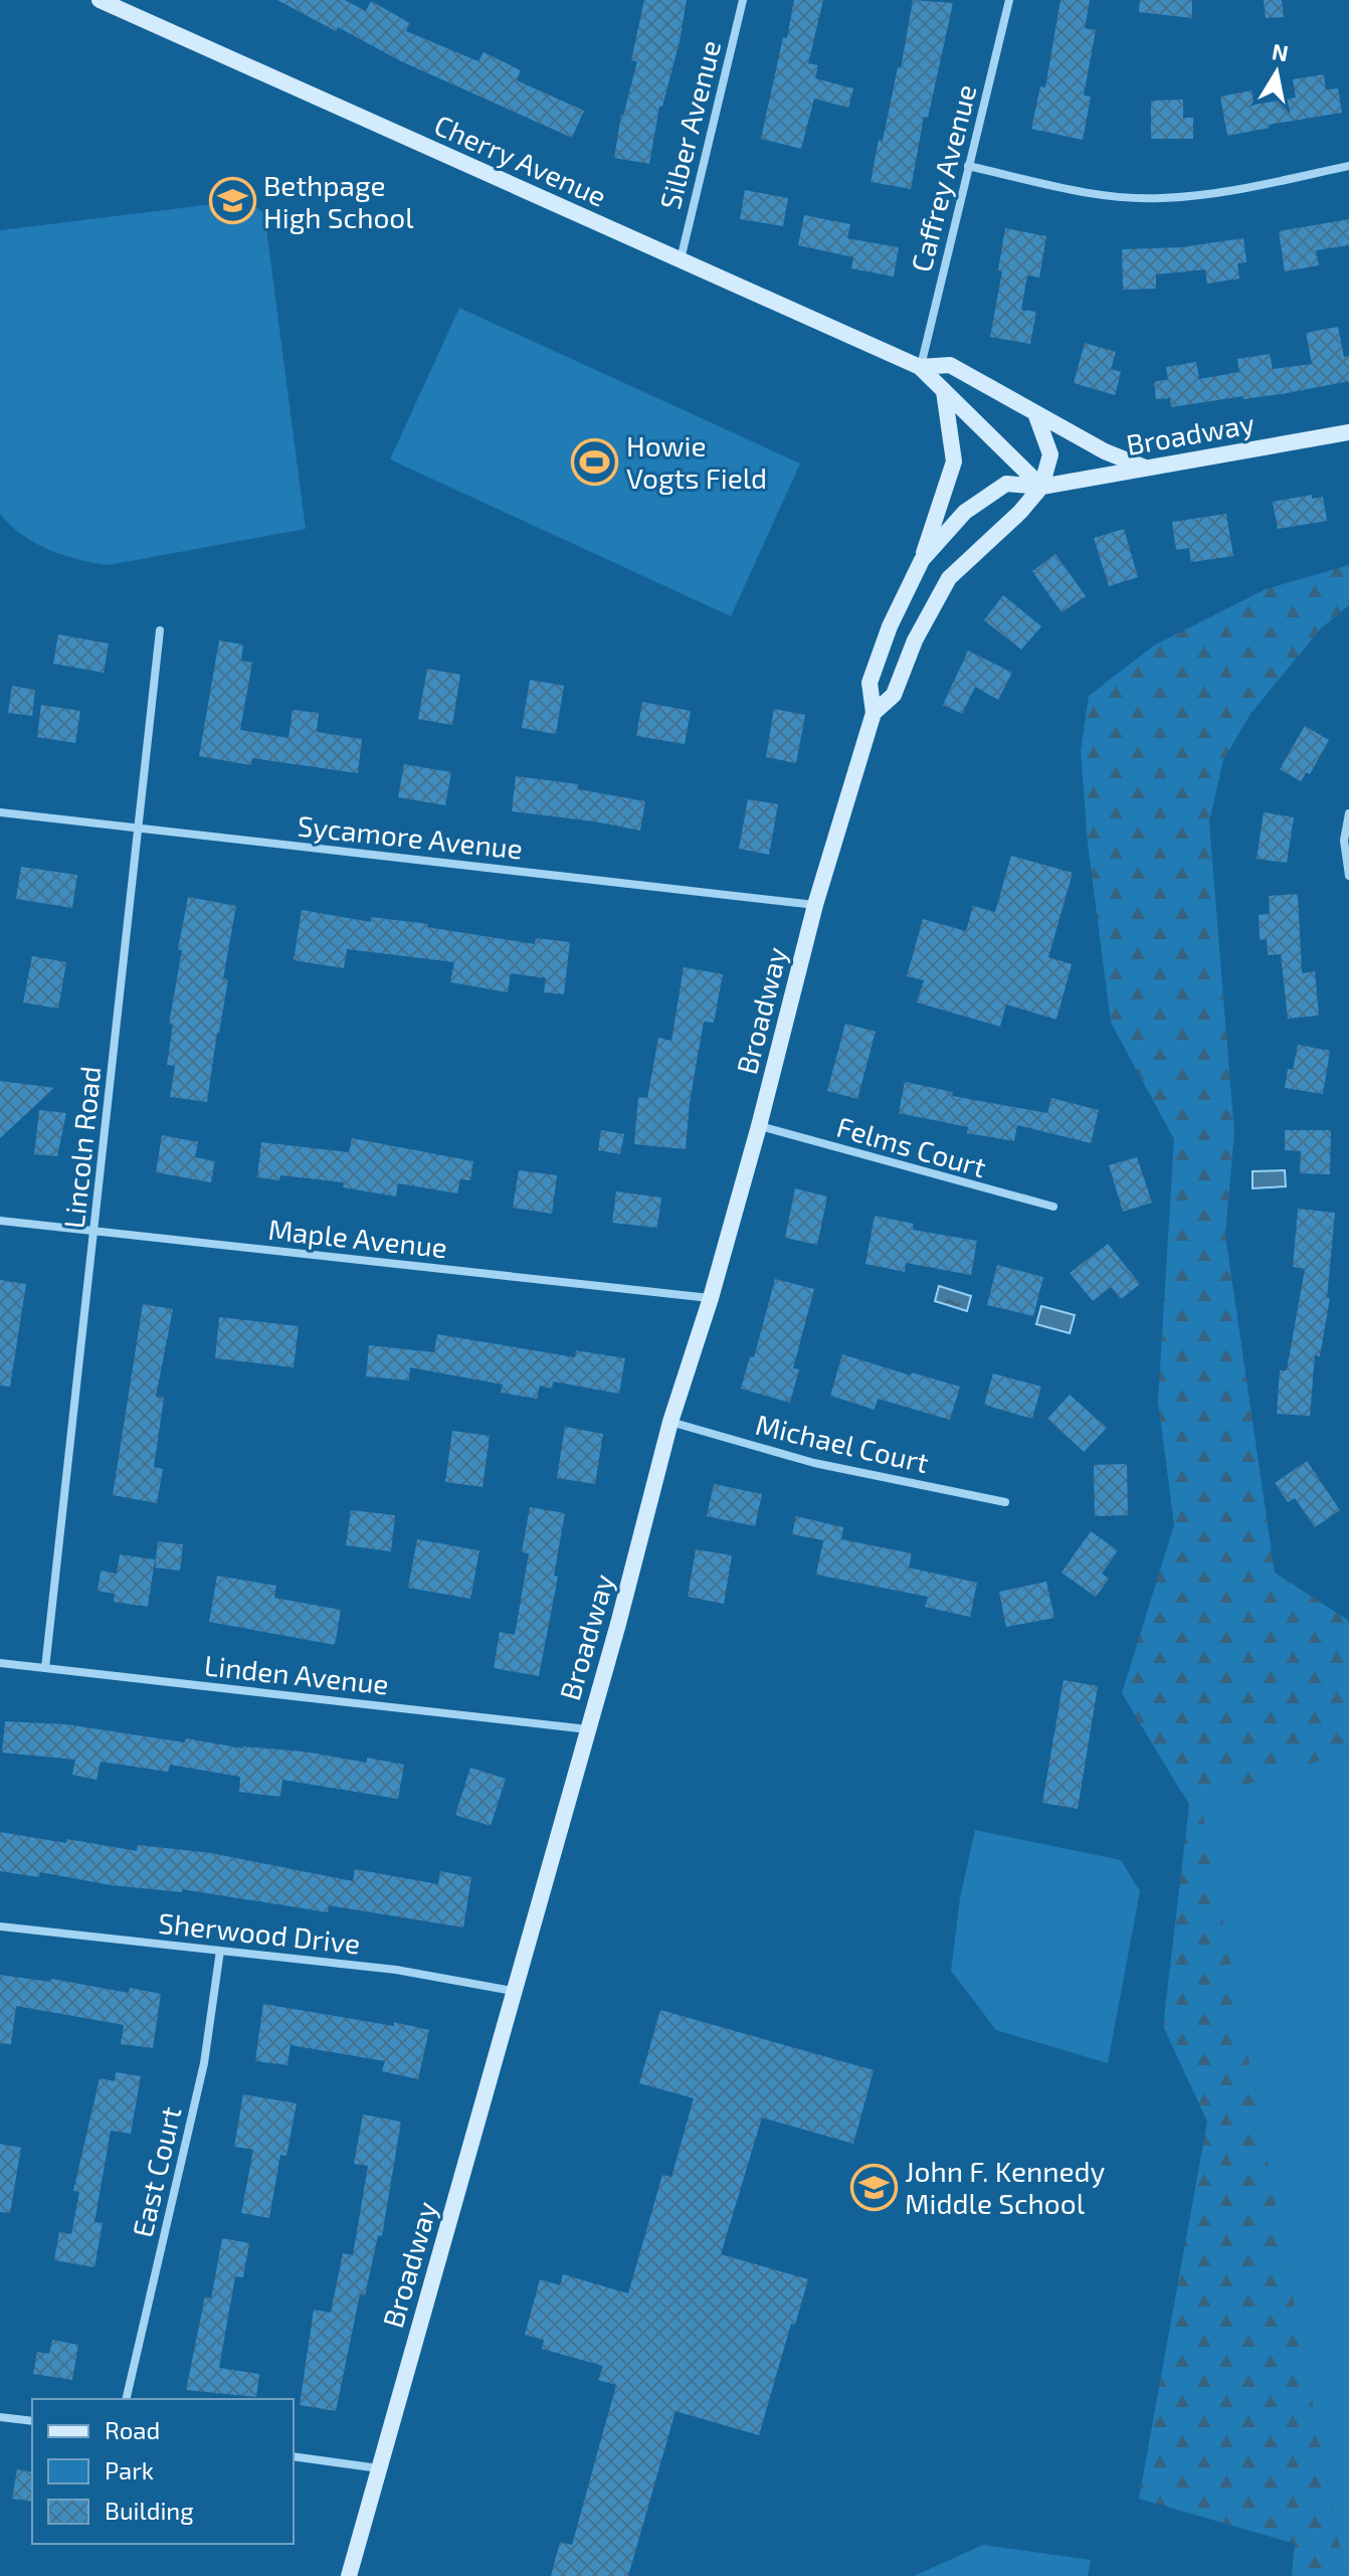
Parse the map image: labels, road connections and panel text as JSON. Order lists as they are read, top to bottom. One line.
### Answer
{"streets":{"main road":["Cherry Avenue","Broadway"],"street":["Silber Avenue","Caffrey Avenue","Sycamore Avenue","Felms Court","Lincoln Road","Maple Avenue","Michael Court","Linden Avenue","Sherwood Drive","East Court"]},"crossings":[["Silber Avenue","Cherry Avenue"],["Cherry Avenue","Caffrey Avenue"],["Cherry Avenue","Broadway"],["Broadway","Sycamore Avenue"],["Broadway","Felms Court"],["Broadway","Maple Avenue"],["Broadway","Michael Court"],["Broadway","Linden Avenue"],["Broadway","Sherwood Drive"],["Sycamore Avenue","Lincoln Road"],["Lincoln Road","Maple Avenue"],["Lincoln Road","Linden Avenue"],["Sherwood Drive","East Court"]],"places":{"school or university":["Bethpage High School","John F. Kennedy Middle School"],"sports":["Howie Vogts Field"]},"legend":["Road","Park","Building"],"north":"top"}
